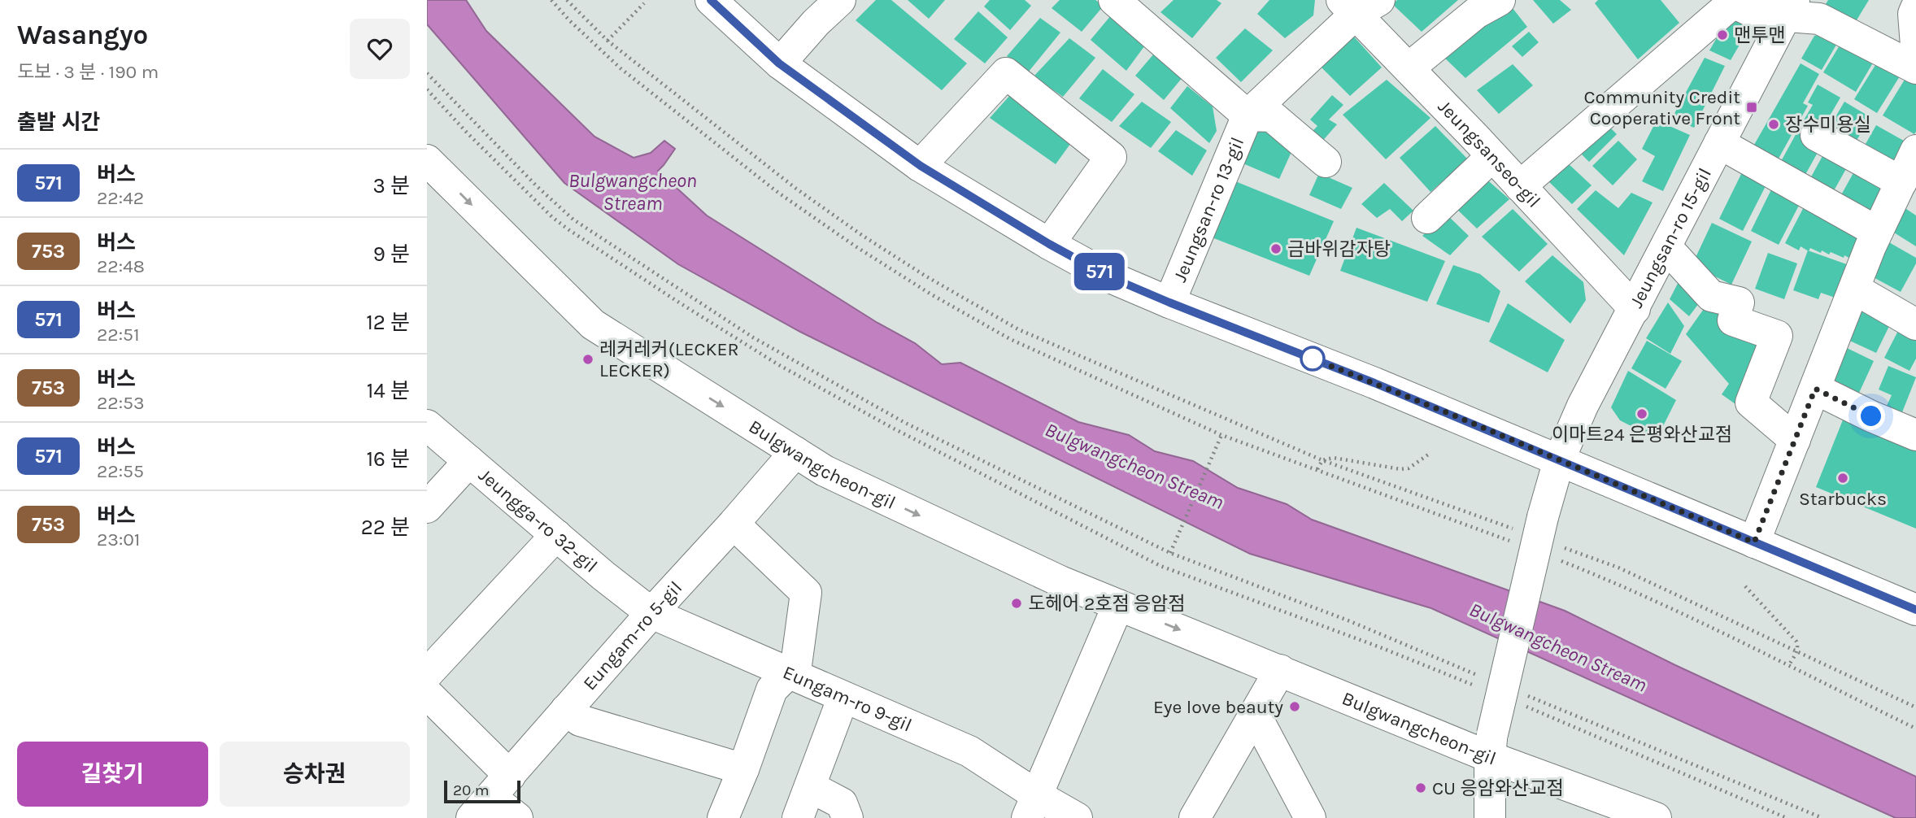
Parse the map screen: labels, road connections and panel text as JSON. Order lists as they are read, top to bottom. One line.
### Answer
{"streets":{"street":["Jeungsanseo-gil","Jeungsan-ro 13-gil","Jeungsan-ro 15-gil","Bulgwangcheon-gil","Jeungga-ro 32-gil","Eungam-ro 5-gil","Eungam-ro 9-gil"]},"crossings":[["Jeungsanseo-gil","Jeungsan-ro 13-gil"],["Jeungsanseo-gil","Jeungsan-ro 15-gil"],["Jeungsan-ro 15-gil","Bulgwangcheon-gil"],["Bulgwangcheon-gil","Eungam-ro 5-gil"],["Jeungga-ro 32-gil","Eungam-ro 5-gil"],["Jeungga-ro 32-gil","Eungam-ro 9-gil"],["Eungam-ro 5-gil","Eungam-ro 9-gil"]],"one_way":["Bulgwangcheon-gil"],"water":["Bulgwangcheon Stream"],"places":{"other":["맨투맨","장수미용실","금바위감자탕","레커레커(LECKER LECKER)","이마트24 은평와산교점","Starbucks","도헤어 2호점 응암점","Eye love beauty","CU 응암와산교점"],"transit":["Community Credit Cooperative Front"]},"lines":["bus line 571"],"scale_bar":"20 m","page":{"heading":[["Wasangyo","도보 · 3 분 · 190 m"],"출발 시간"],"on_map":"571","list":[{"mark":"571","name":"버스","note":"22:42","value":"3 분"},{"mark":"753","name":"버스","note":"22:48","value":"9 분"},{"mark":"571","name":"버스","note":"22:51","value":"12 분"},{"mark":"753","name":"버스","note":"22:53","value":"14 분"},{"mark":"571","name":"버스","note":"22:55","value":"16 분"},{"mark":"753","name":"버스","note":"23:01","value":"22 분"}],"buttons":["길찾기","승차권"],"scale":"20 m"}}
